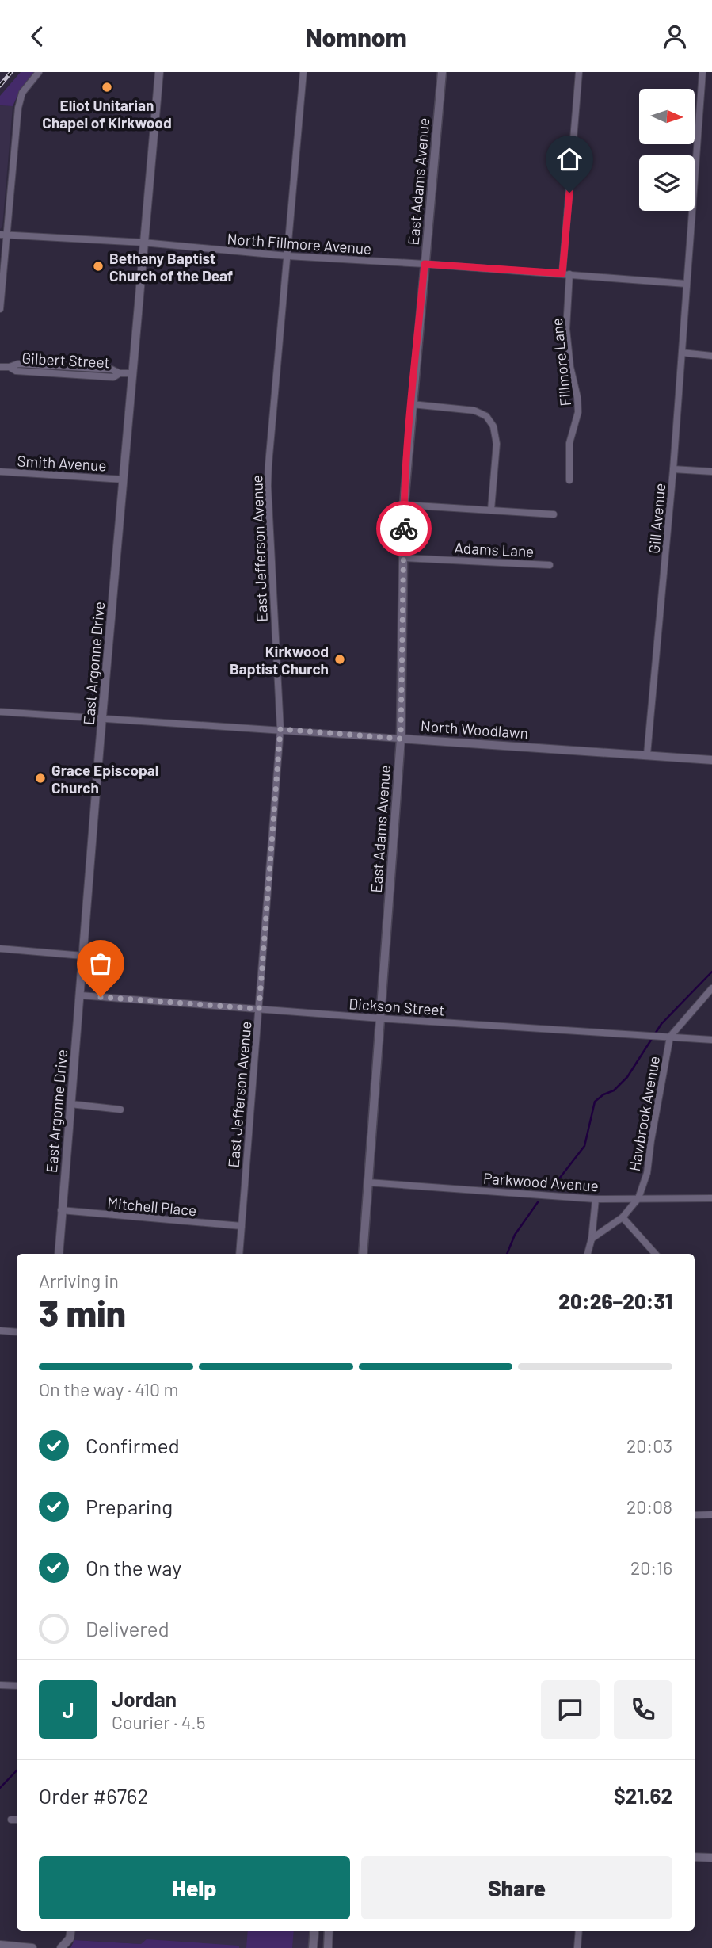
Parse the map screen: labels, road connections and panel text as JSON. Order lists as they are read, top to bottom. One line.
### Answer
{"streets":{"main road":["East Adams Avenue"],"street":["North Fillmore Avenue","Gilbert Street","Fillmore Lane","Smith Avenue","Gill Avenue","East Jefferson Avenue","Adams Lane","East Argonne Drive","North Woodlawn","Dickson Street","Hawbrook Avenue","Parkwood Avenue","Mitchell Place"]},"crossings":[["East Adams Avenue","North Fillmore Avenue"],["East Adams Avenue","Adams Lane"],["East Adams Avenue","North Woodlawn"],["East Adams Avenue","Dickson Street"],["East Adams Avenue","Parkwood Avenue"],["North Fillmore Avenue","Fillmore Lane"],["North Fillmore Avenue","Gill Avenue"],["North Fillmore Avenue","East Jefferson Avenue"],["North Fillmore Avenue","East Argonne Drive"],["Gilbert Street","East Argonne Drive"],["Smith Avenue","East Argonne Drive"],["Gill Avenue","North Woodlawn"],["East Jefferson Avenue","North Woodlawn"],["East Jefferson Avenue","Dickson Street"],["East Jefferson Avenue","Mitchell Place"],["East Argonne Drive","North Woodlawn"],["East Argonne Drive","Dickson Street"],["East Argonne Drive","Mitchell Place"],["Dickson Street","Hawbrook Avenue"],["Hawbrook Avenue","Parkwood Avenue"]],"places":["Eliot Unitarian Chapel of Kirkwood","Bethany Baptist Church of the Deaf","Kirkwood Baptist Church","Grace Episcopal Church"],"north":"right","page":{"header":"Nomnom","heading":["3 min","Arriving in","20:26–20:31"],"panel":["Jordan","Courier · 4.5","Order #6762","$21.62"],"bar":"On the way · 410 m","list":[["Confirmed","20:03"],["Preparing","20:08"],["On the way","20:16"],"Delivered"],"round":"J","buttons":["Help","Share"]}}
